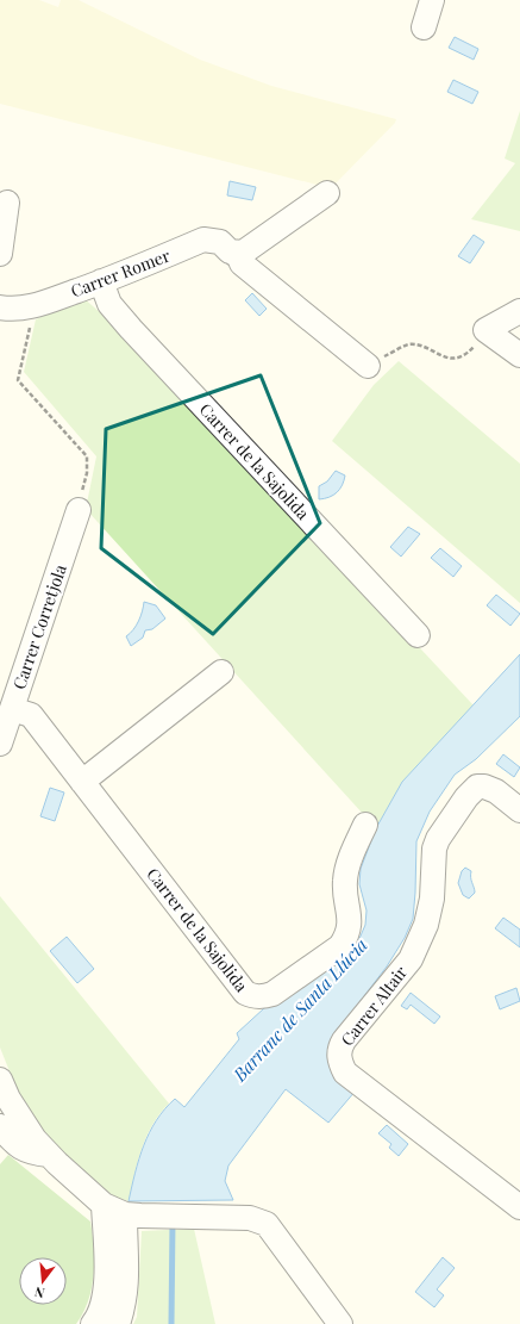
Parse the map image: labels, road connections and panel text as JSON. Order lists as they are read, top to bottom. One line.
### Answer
{"streets":{"street":["Carrer Romer","Carrer de la Sajolida","Carrer Corretjola","Carrer Altair"]},"crossings":[["Carrer Romer","Carrer de la Sajolida"],["Carrer de la Sajolida","Carrer Corretjola"]],"water":["Barranc de Santa Llúcia"],"north":"bottom"}
